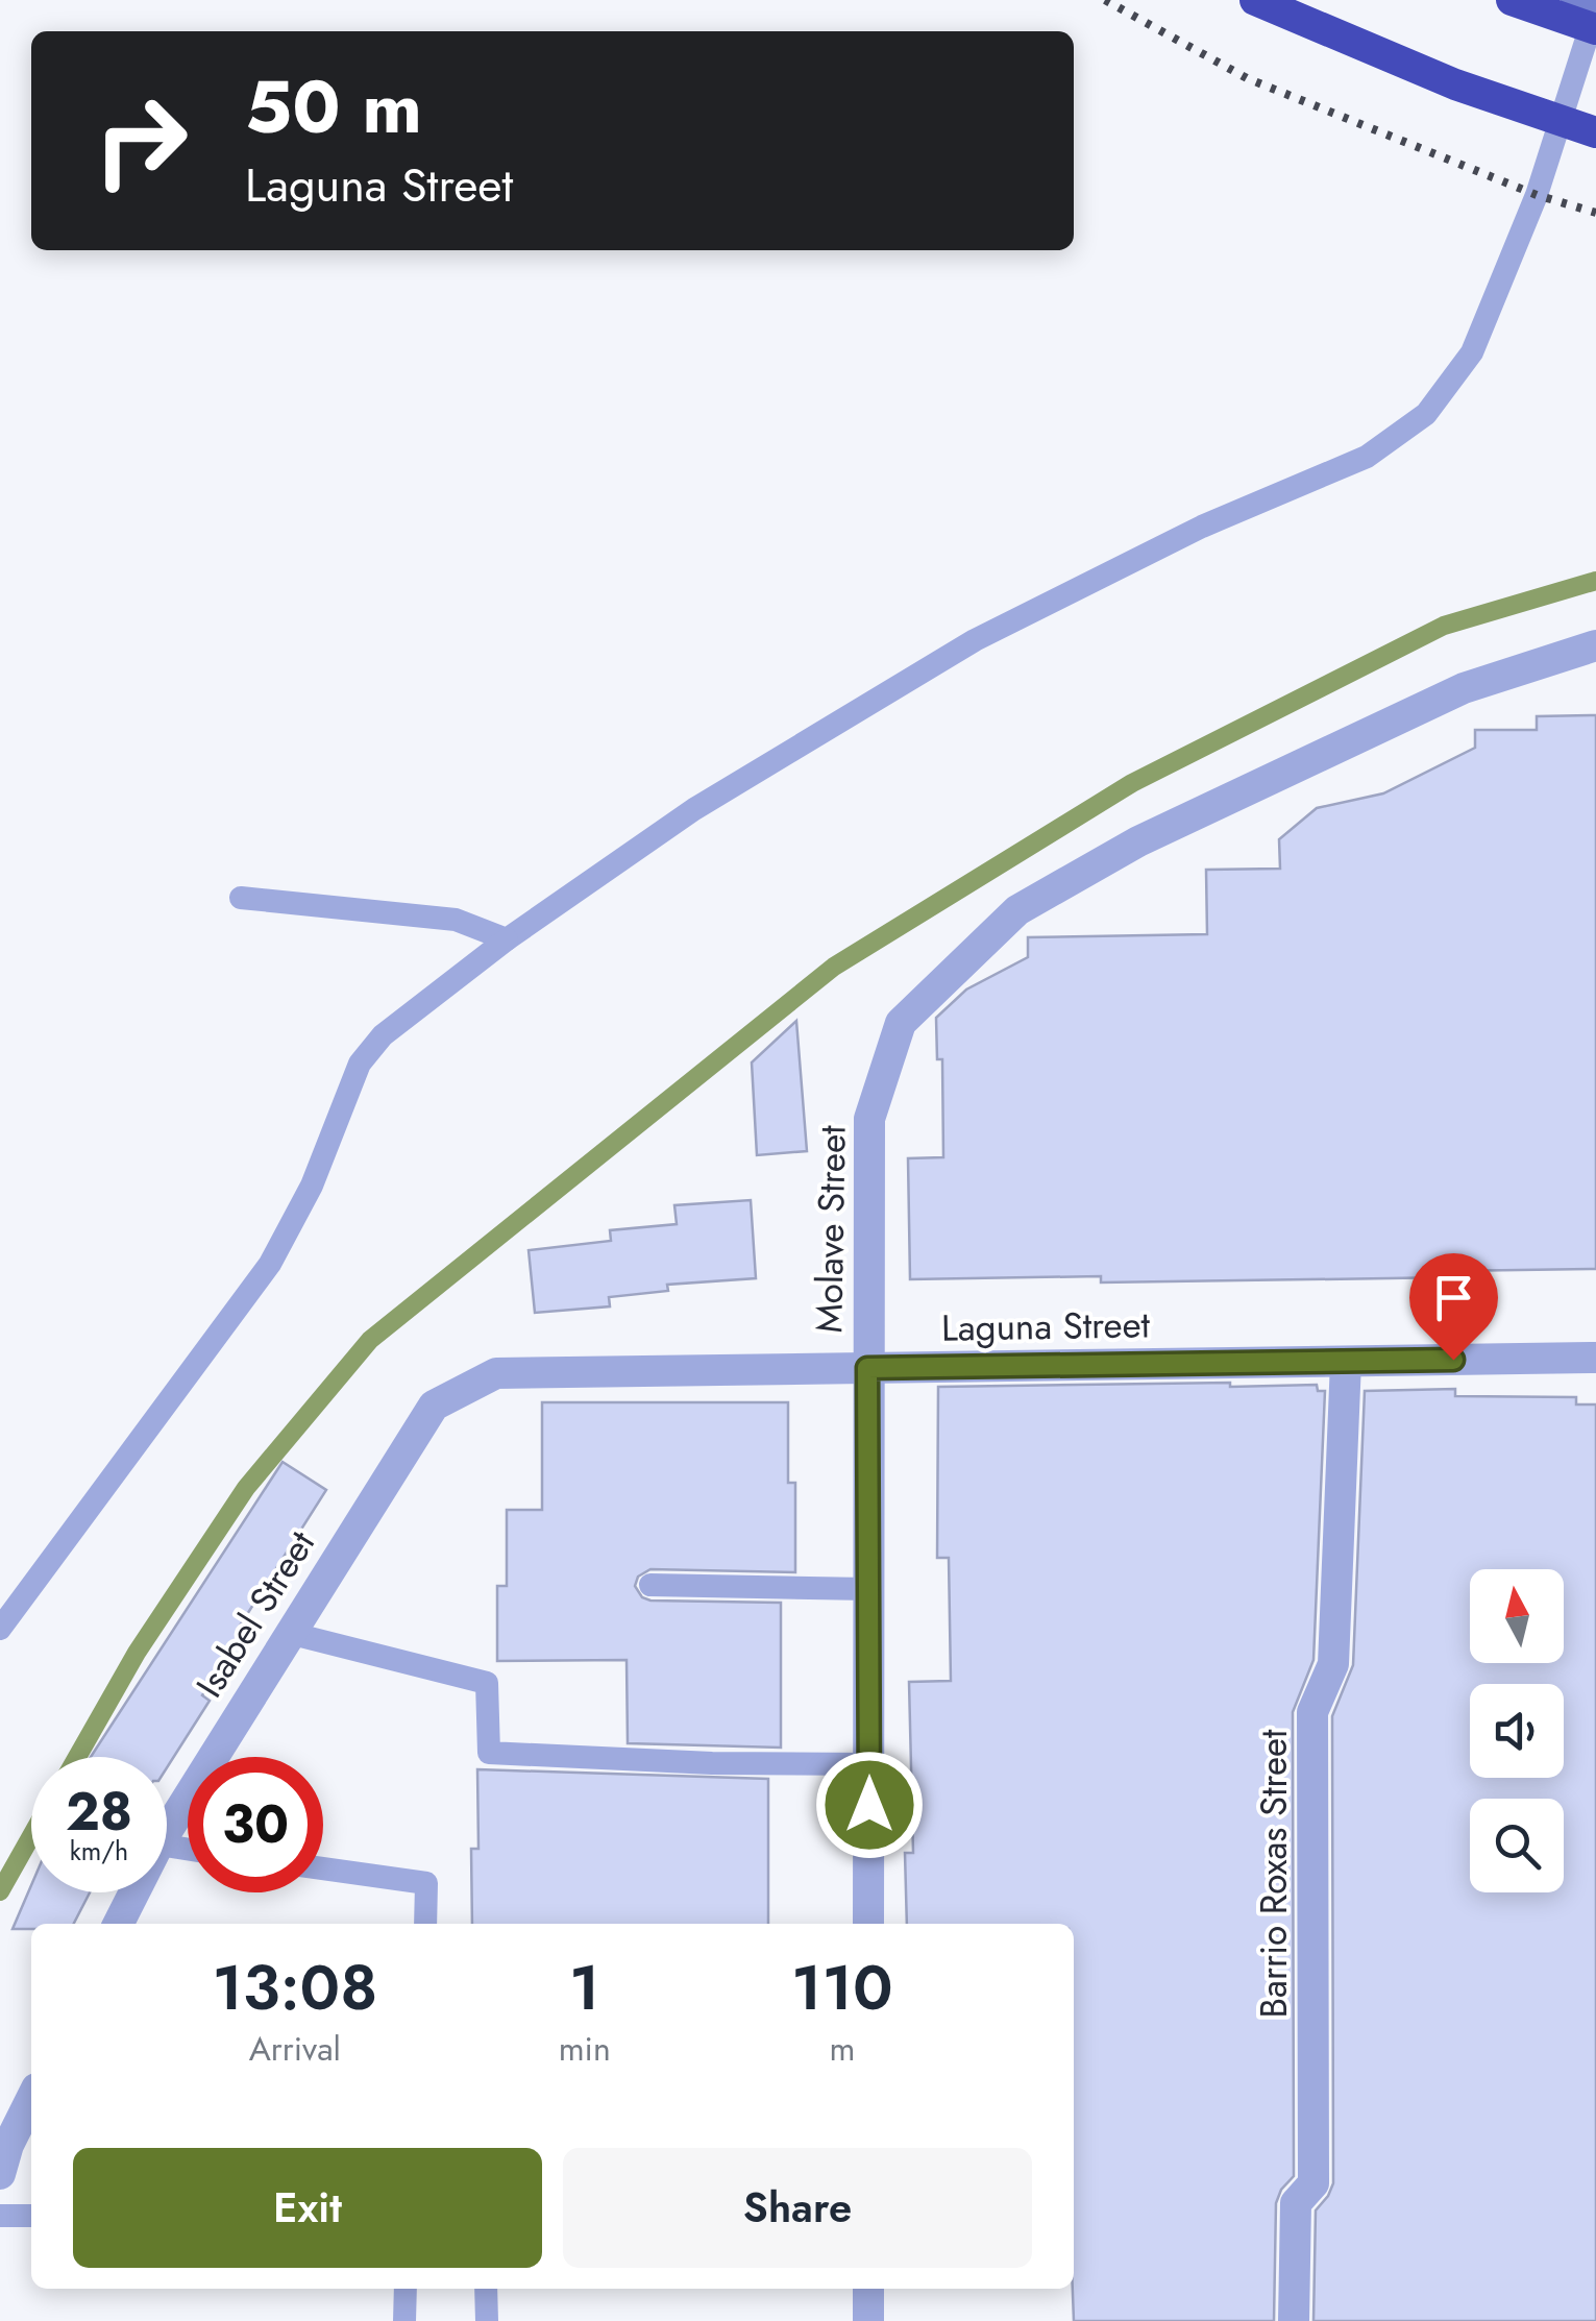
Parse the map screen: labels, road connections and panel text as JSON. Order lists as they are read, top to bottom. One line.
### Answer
{"streets":{"street":["Molave Street","Laguna Street","Isabel Street","Barrio Roxas Street"]},"crossings":[["Molave Street","Laguna Street"],["Laguna Street","Isabel Street"],["Laguna Street","Barrio Roxas Street"]],"north":"top","page":{"turn":["50 m","Laguna Street"],"speed":"28 km/h","limit":"30","eta":["13:08","Arrival","1","min","110","m"],"buttons":["Exit","Share"]}}
